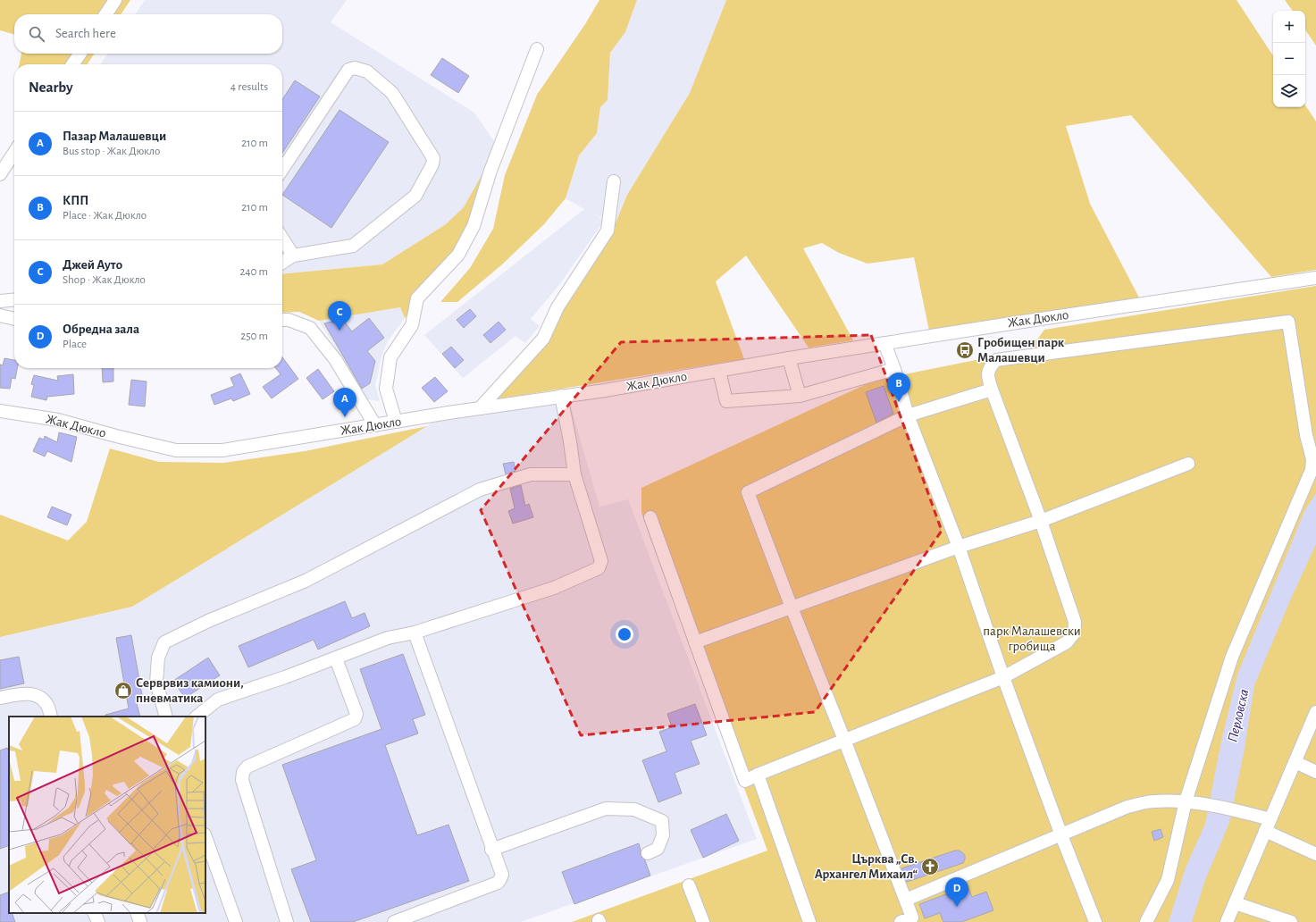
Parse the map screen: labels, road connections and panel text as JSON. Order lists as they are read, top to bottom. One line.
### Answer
{"streets":{"street":["Жак Дюкло"]},"water":["Перловска"],"parks":["парк Малашевски гробища"],"places":{"bus stop":["Гробищен парк Малашевци"],"shop":["Серврвиз камиони, пневматика"],"church":["Църква „Св. Архангел Михаил“"]},"page":{"map_buttons":["+","−"],"search":"Search here","heading":["Nearby","4 results"],"list":[{"mark":"A","name":"Пазар Малашевци","note":"Bus stop · Жак Дюкло","value":"210 m"},{"mark":"B","name":"КПП","note":"Place · Жак Дюкло","value":"210 m"},{"mark":"C","name":"Джей Ауто","note":"Shop · Жак Дюкло","value":"240 m"},{"mark":"D","name":"Обредна зала","note":"Place","value":"250 m"}],"pins":["C","B","A","D"]}}
